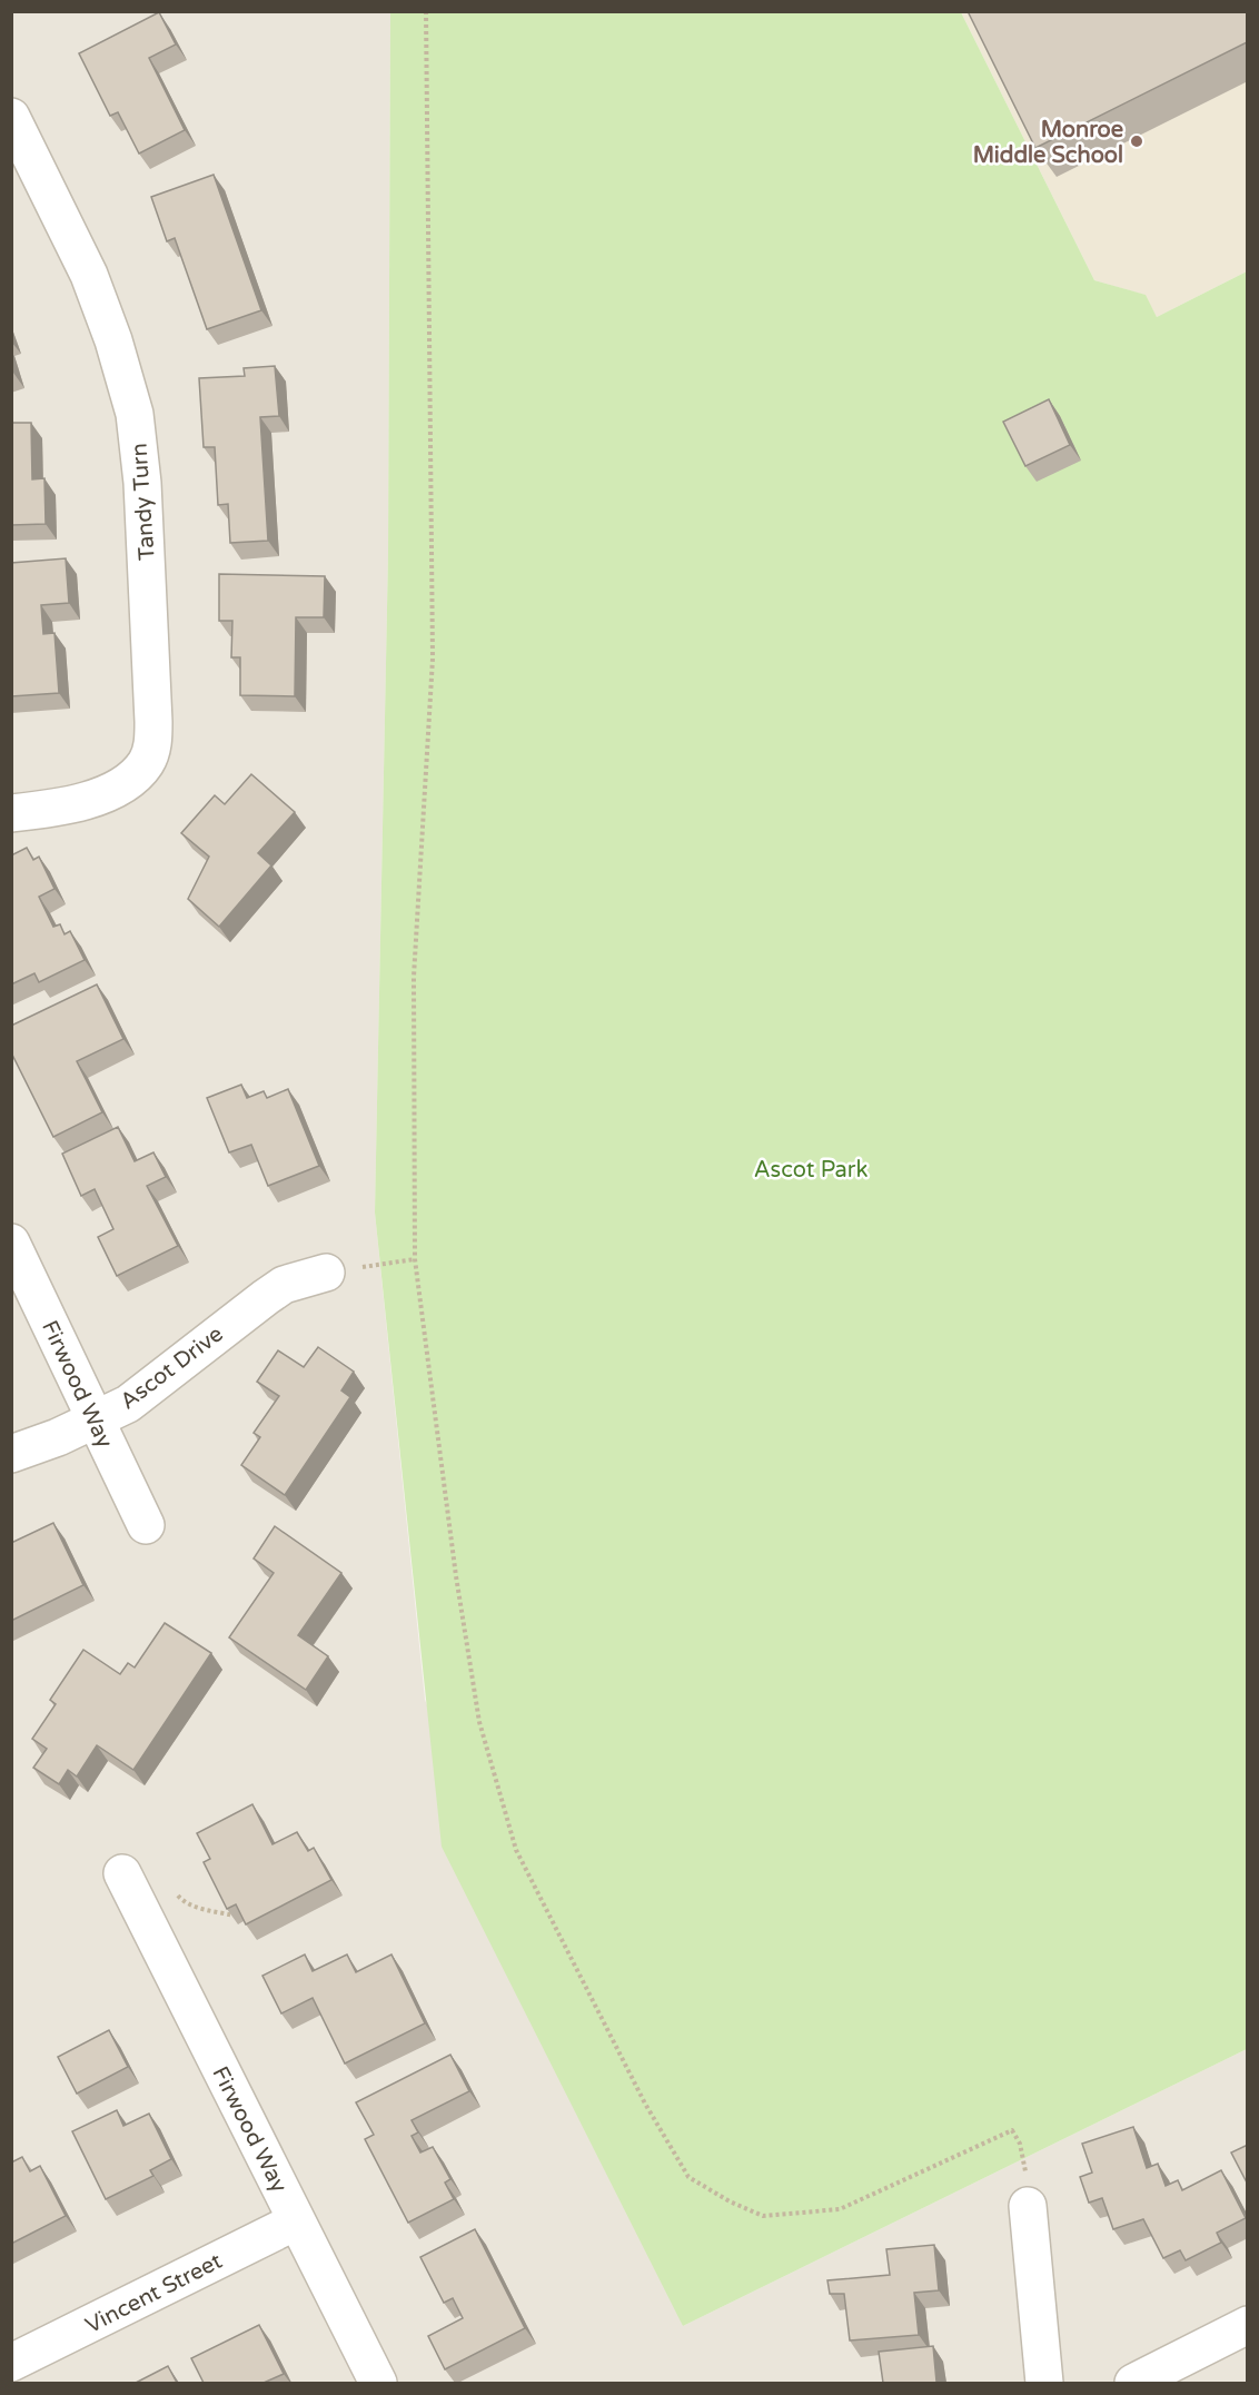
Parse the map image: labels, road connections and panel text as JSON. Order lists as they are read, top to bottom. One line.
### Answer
{"streets":{"street":["Tandy Turn","Ascot Drive","Firwood Way","Vincent Street"]},"crossings":[["Ascot Drive","Firwood Way"],["Firwood Way","Vincent Street"]],"parks":["Ascot Park"],"places":["Monroe Middle School"]}
